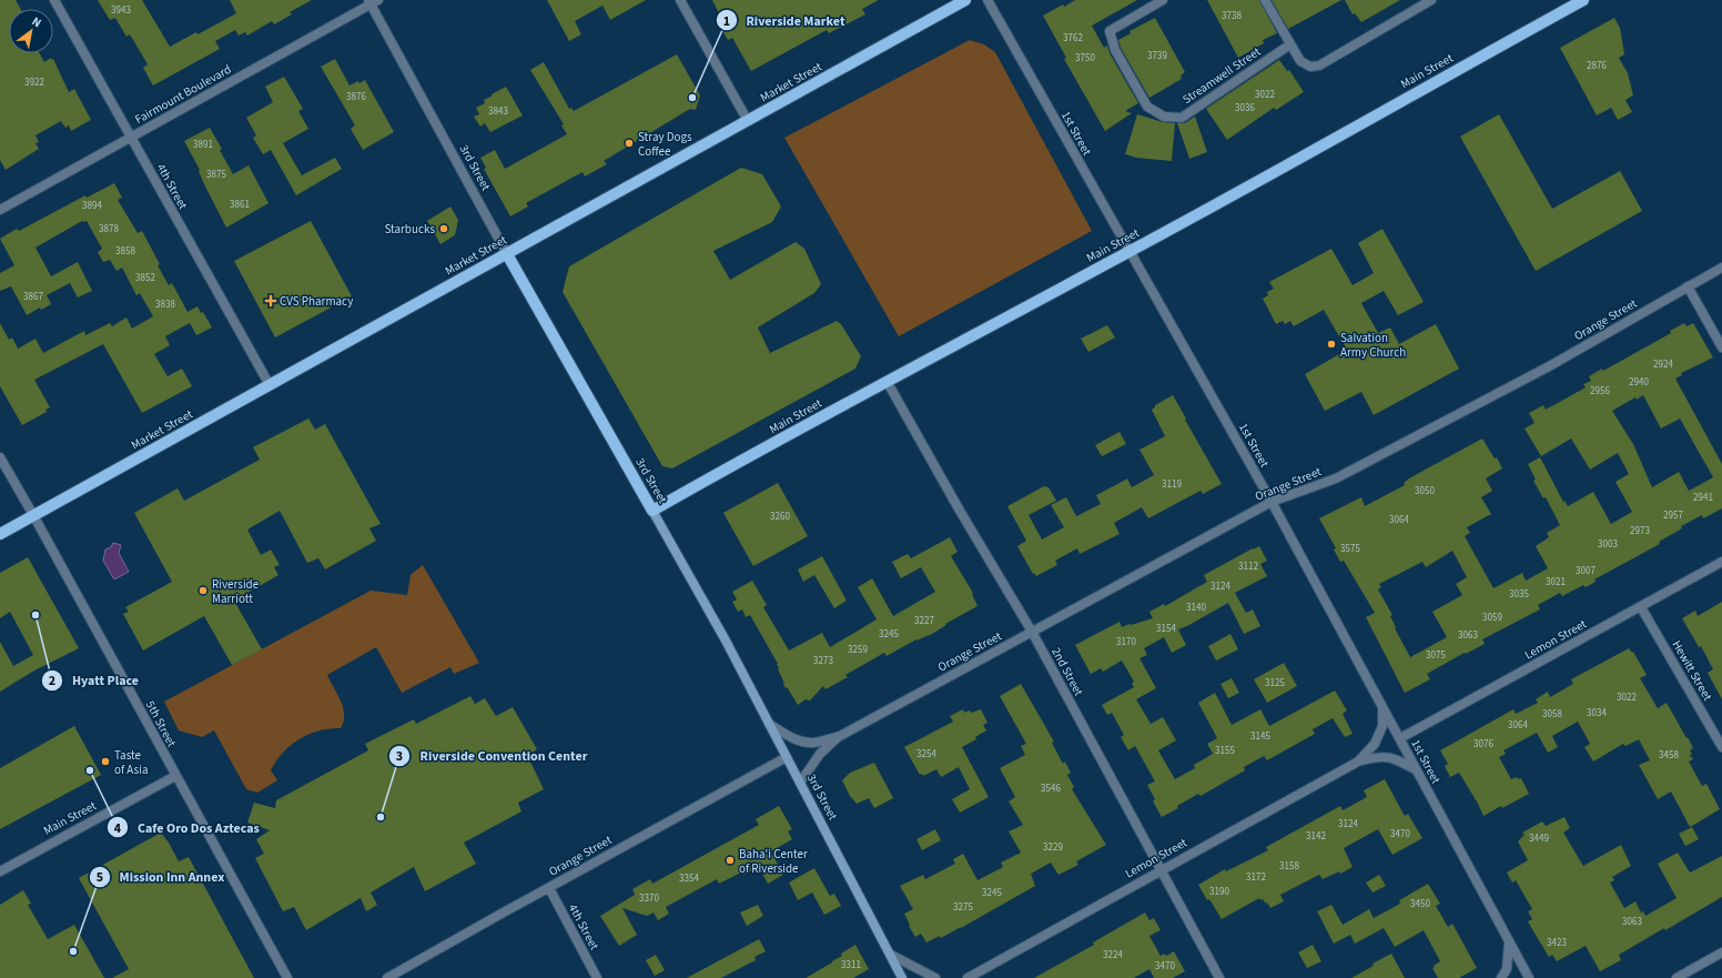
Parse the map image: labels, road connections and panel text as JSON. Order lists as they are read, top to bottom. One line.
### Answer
{"streets":{"main road":["Main Street","Market Street","3rd Street"],"street":["Streamwell Street","Fairmount Boulevard","1st Street","4th Street","Orange Street","Lemon Street","Hewitt Street","2nd Street","5th Street"]},"crossings":[["Main Street","1st Street"],["Main Street","3rd Street"],["Main Street","2nd Street"],["Main Street","5th Street"],["Market Street","3rd Street"],["Market Street","4th Street"],["Market Street","5th Street"],["Fairmount Boulevard","3rd Street"],["Fairmount Boulevard","4th Street"],["1st Street","Orange Street"],["1st Street","Lemon Street"],["3rd Street","Orange Street"],["4th Street","Orange Street"],["Orange Street","2nd Street"],["Lemon Street","Hewitt Street"],["Lemon Street","2nd Street"]],"places":{"other":["Riverside Market","Stray Dogs Coffee","Starbucks","Salvation Army Church","Riverside Marriott","Hyatt Place","Taste of Asia","Cafe Oro Dos Aztecas","Riverside Convention Center","Baha'i Center of Riverside","Mission Inn Annex"],"health":["CVS Pharmacy"]},"house_numbers":["3943","3738","3762","3739","3750","2876","3922","3022","3876","3036","3843","3891","3875","3861","3894","3878","3858","3852","3867","3838","2924","2940","2956","3119","3050","2941","2957","3260","3064","2973","3003","3575","3112","3007","3021","3124","3035","3140","3059","3227","3154","3245","3063","3170","3259","3075","3273","3125","3022","3034","3058","3064","3145","3076","3155","3254","3458","3546","3124","3470","3142","3449","3229","3158","3172","3354","3190","3245","3370","3450","3275","3063","3423","3224","3311","3470"],"north":"top right"}
